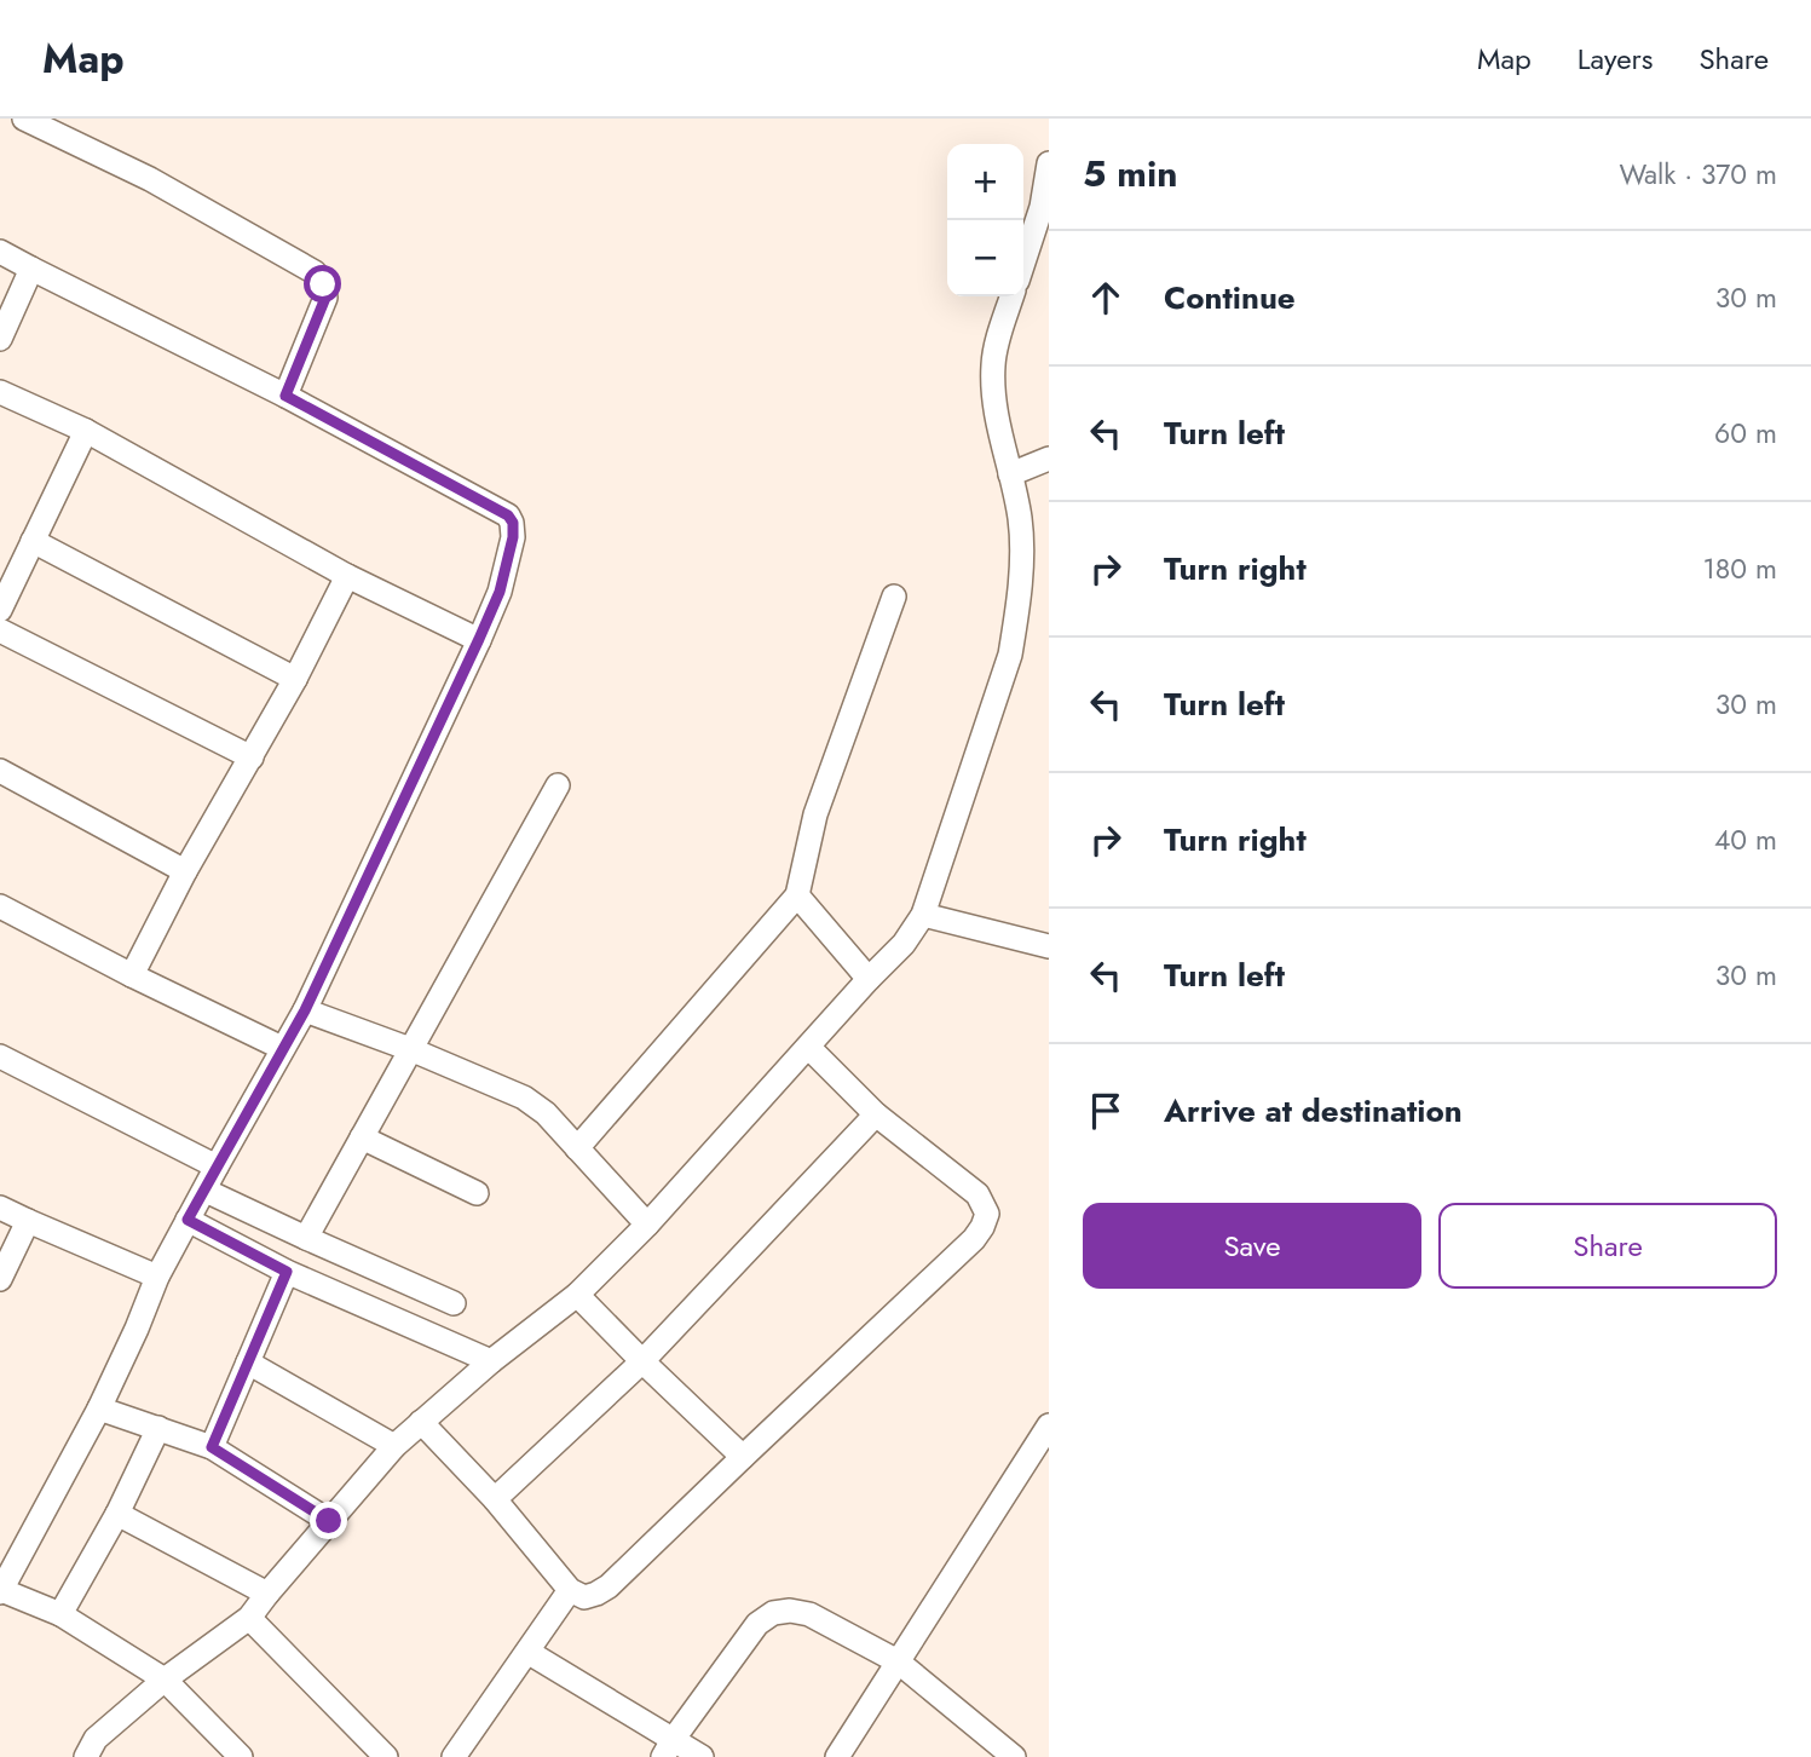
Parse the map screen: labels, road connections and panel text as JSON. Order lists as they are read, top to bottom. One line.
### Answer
{"page":{"header":"Map","nav":["Map","Layers","Share"],"heading":["5 min","Walk · 370 m"],"map_buttons":["+","−"],"list":[["Continue","30 m"],["Turn left","60 m"],["Turn right","180 m"],["Turn left","30 m"],["Turn right","40 m"],["Turn left","30 m"],"Arrive at destination"],"buttons":["Save","Share"]}}
